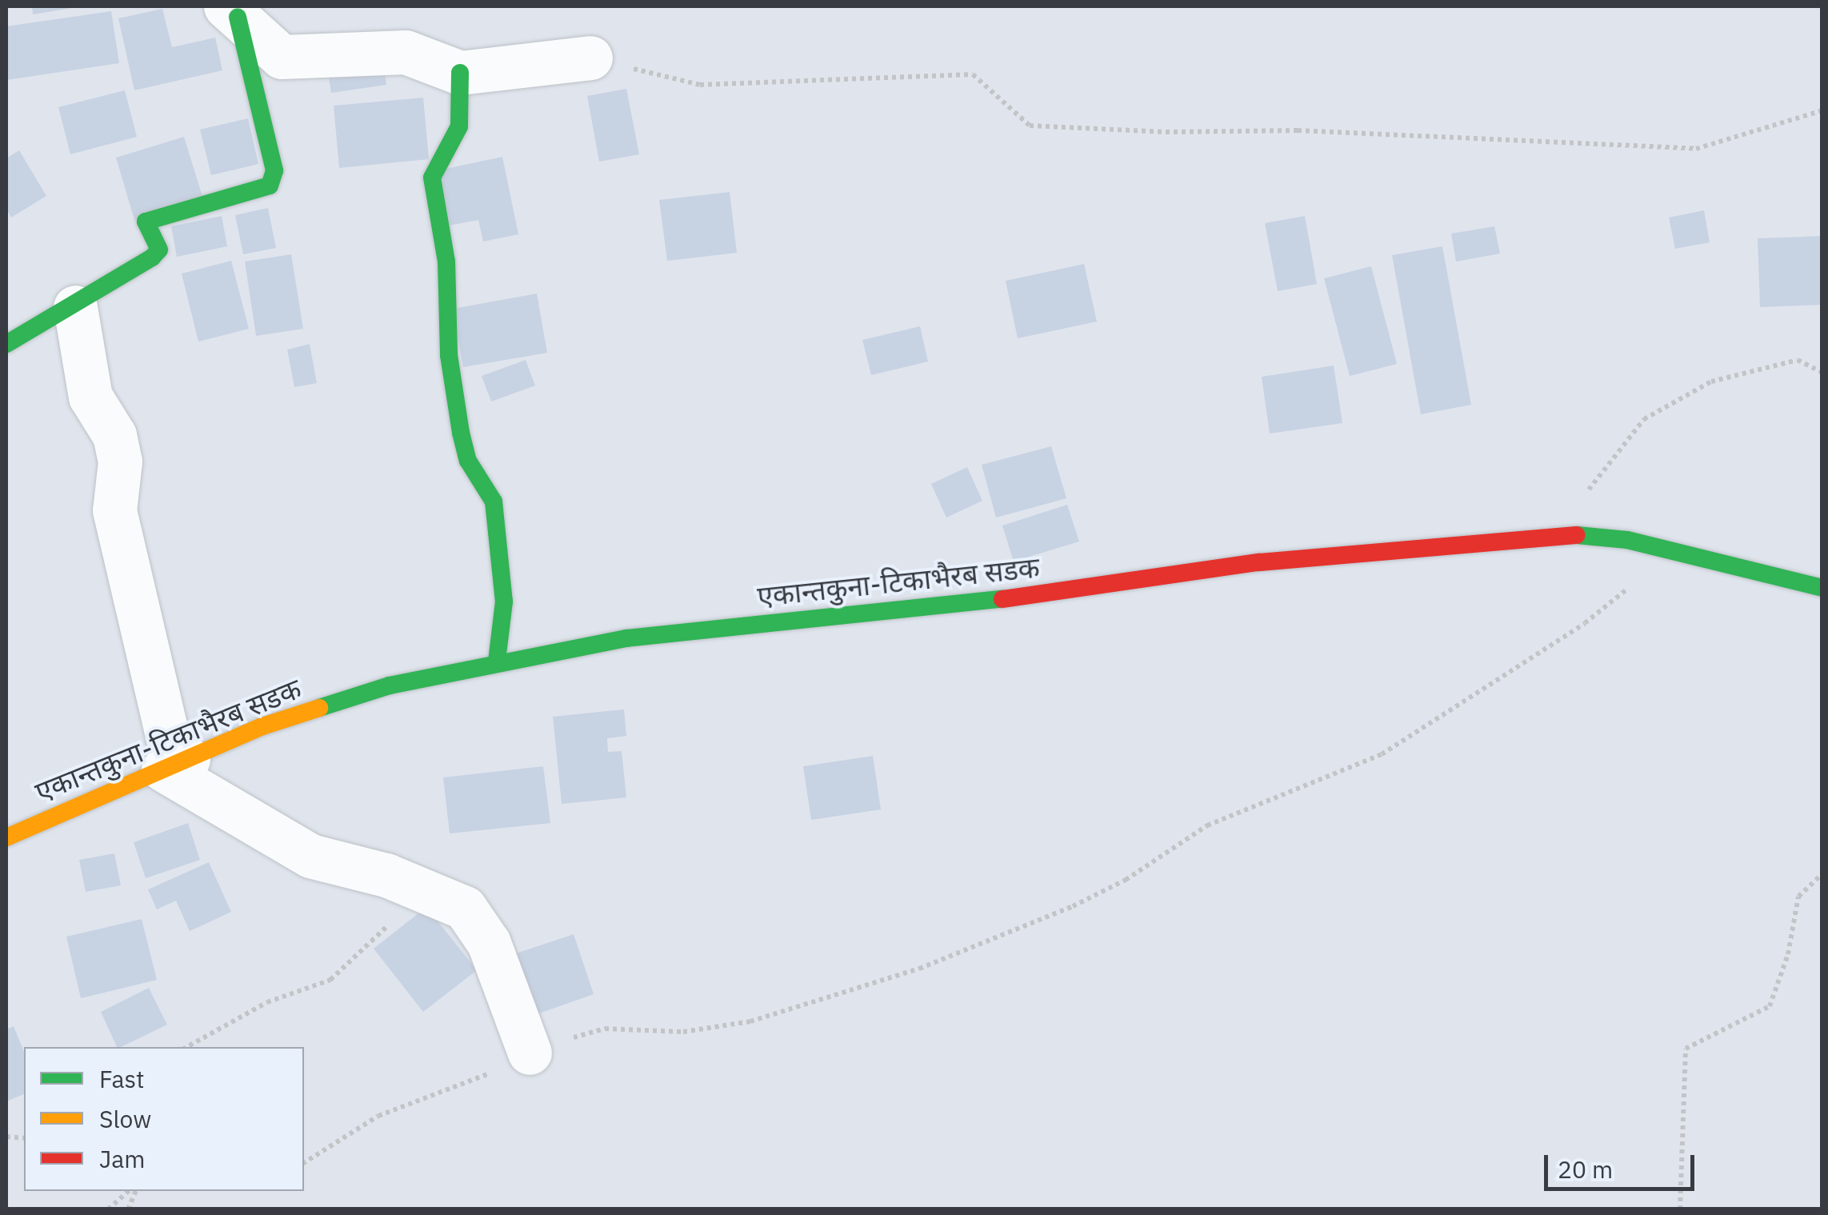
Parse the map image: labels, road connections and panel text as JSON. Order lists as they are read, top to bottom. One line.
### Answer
{"streets":{"main road":["एकान्तकुना-टिकाभैरब सडक"]},"legend":["Fast","Slow","Jam"],"scale_bar":"20 m"}
